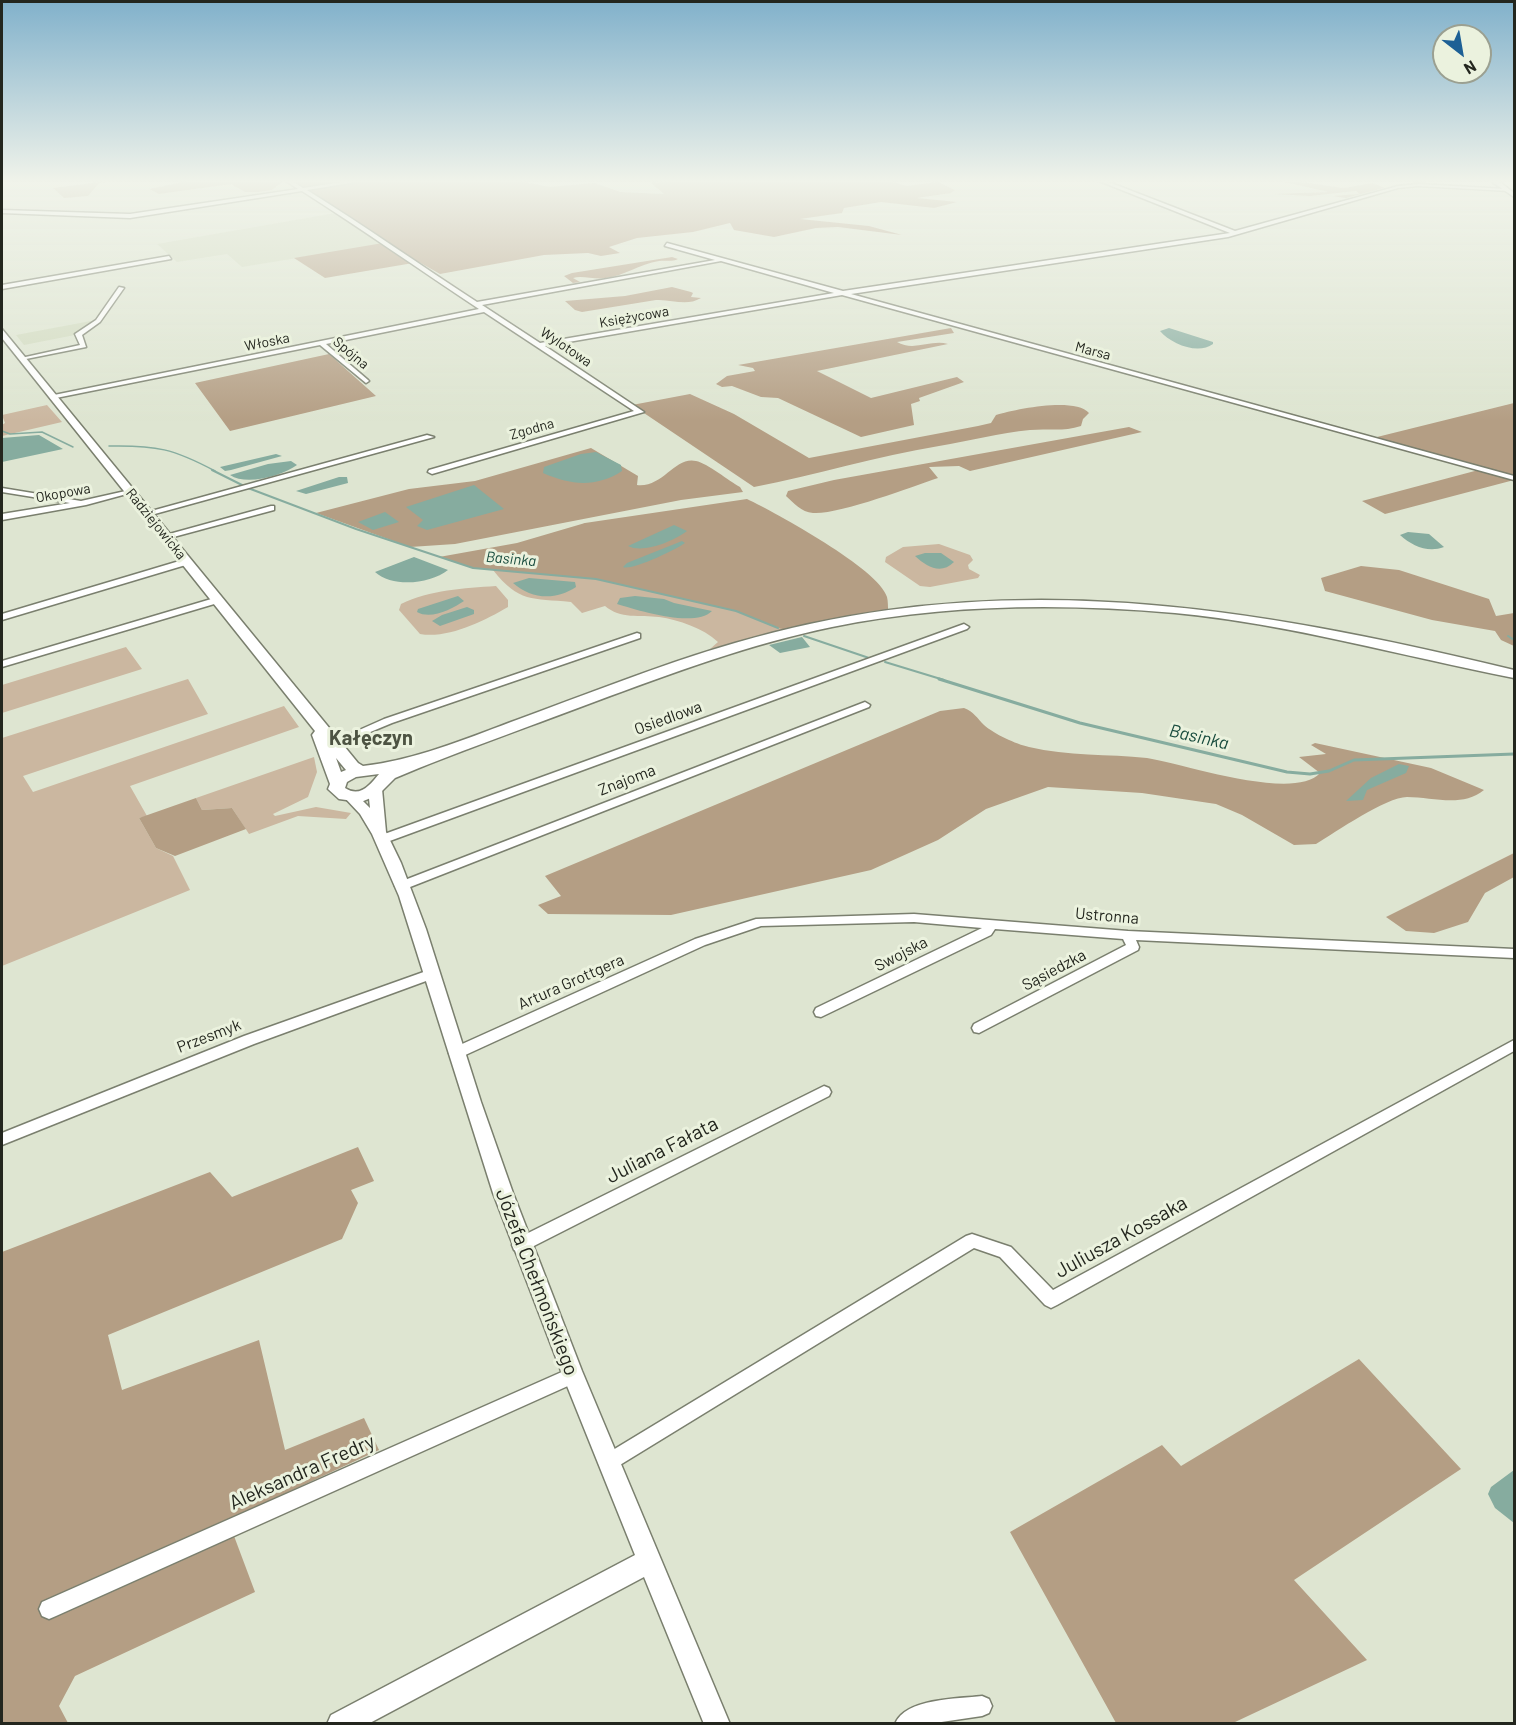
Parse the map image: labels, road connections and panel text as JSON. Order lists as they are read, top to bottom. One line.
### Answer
{"streets":{"main road":["Radziejowicka"],"street":["Księżycowa","Włoska","Wylotowa","Marsa","Spójna","Zgodna","Okopowa","Osiedlowa","Znajoma","Ustronna","Swojska","Sąsiedzka","Artura Grottgera","Przesmyk","Juliana Fałata","Juliusza Kossaka","Józefa Chełmońskiego","Aleksandra Fredry"]},"crossings":[["Księżycowa","Wylotowa"],["Księżycowa","Marsa"],["Włoska","Wylotowa"],["Włoska","Spójna"],["Włoska","Radziejowicka"],["Wylotowa","Zgodna"],["Okopowa","Radziejowicka"],["Radziejowicka","Józefa Chełmońskiego"],["Osiedlowa","Józefa Chełmońskiego"],["Znajoma","Józefa Chełmońskiego"],["Ustronna","Swojska"],["Ustronna","Sąsiedzka"],["Ustronna","Artura Grottgera"],["Artura Grottgera","Józefa Chełmońskiego"],["Przesmyk","Józefa Chełmońskiego"],["Juliana Fałata","Józefa Chełmońskiego"],["Juliusza Kossaka","Józefa Chełmońskiego"],["Józefa Chełmońskiego","Aleksandra Fredry"]],"districts":["Kałęczyn"],"water":["Basinka"],"north":"bottom right"}
